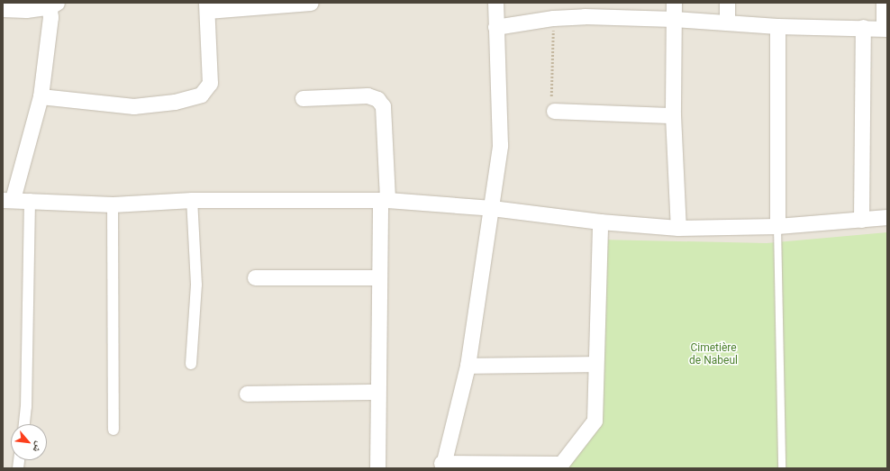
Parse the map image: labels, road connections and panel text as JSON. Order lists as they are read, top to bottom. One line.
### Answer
{"parks":["Cimetière de Nabeul"],"north":"bottom right"}
